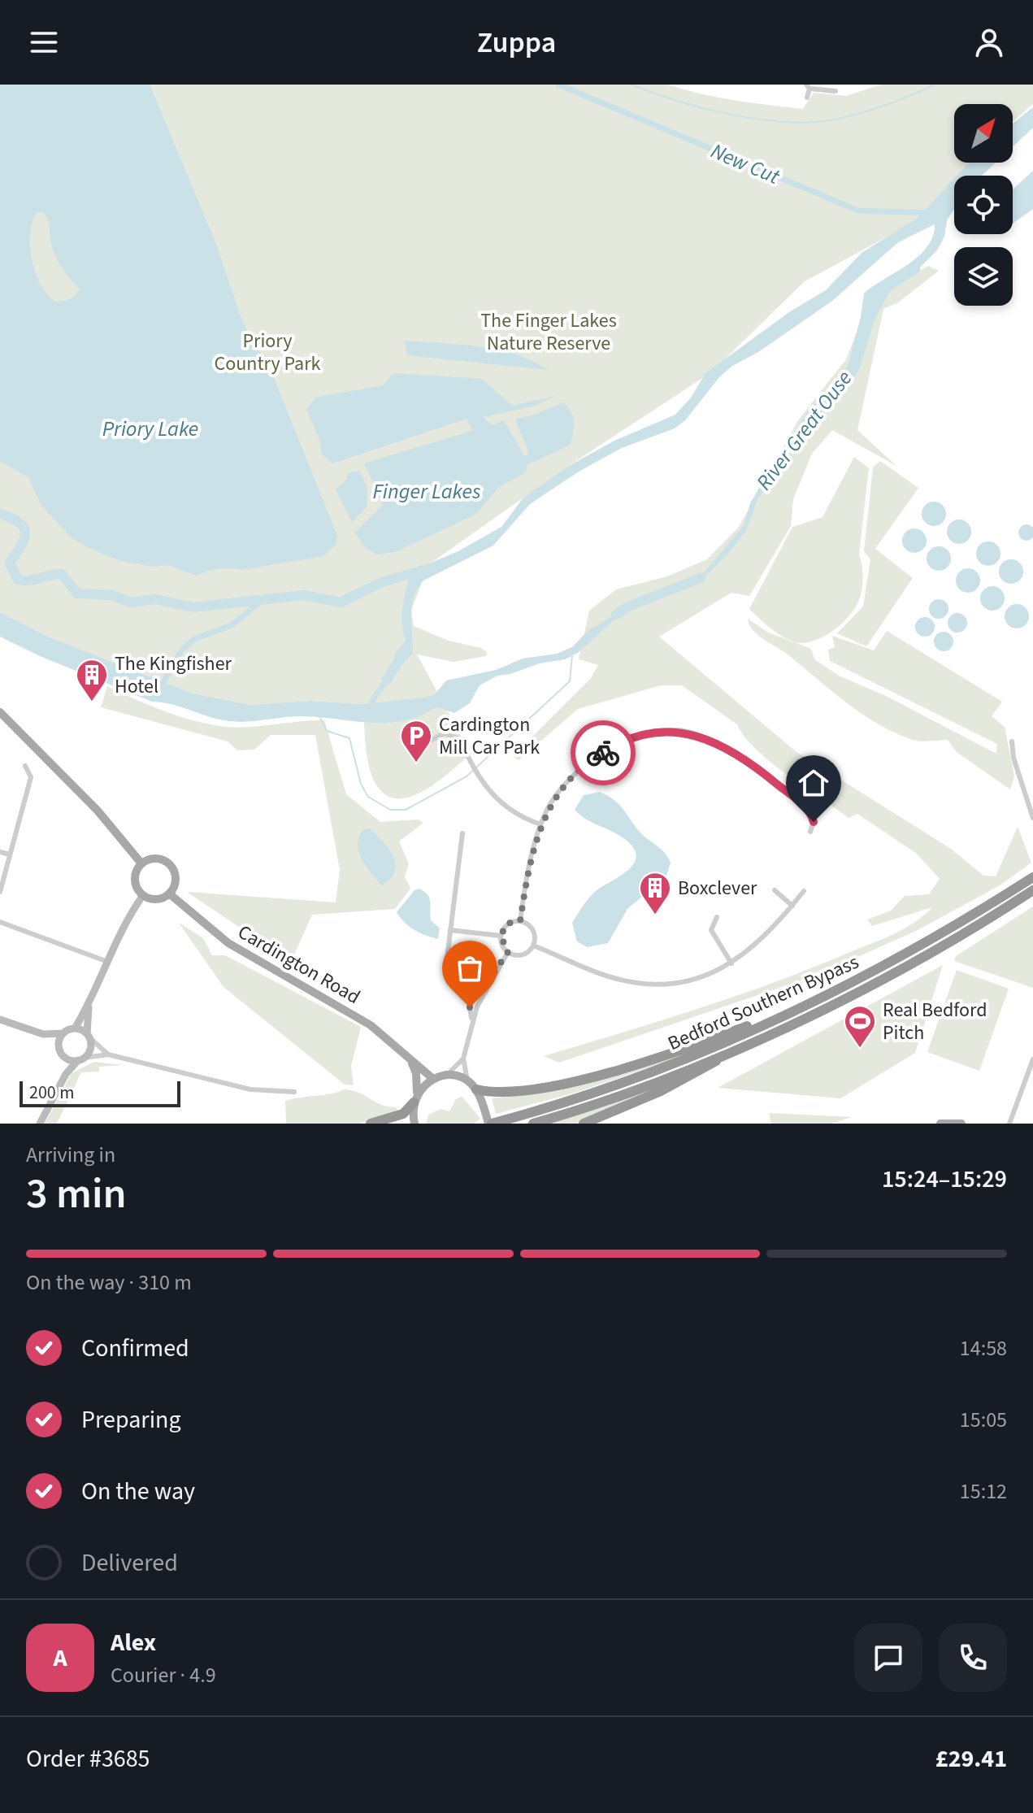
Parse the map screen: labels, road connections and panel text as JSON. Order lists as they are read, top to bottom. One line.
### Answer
{"streets":{"highway":["Bedford Southern Bypass"],"main road":["Cardington Road"]},"water":["New Cut","Priory Lake","River Great Ouse","Finger Lakes"],"parks":["The Finger Lakes Nature Reserve","Priory Country Park"],"places":{"building":["The Kingfisher Hotel","Boxclever"],"parking":["Cardington Mill Car Park"],"sports":["Real Bedford Pitch"]},"scale_bar":"200 m","north":"top right","page":{"header":"Zuppa","scale":"200 m","heading":["3 min","Arriving in","15:24–15:29"],"panel":["Alex","Courier · 4.9","Order #3685","£29.41"],"bar":"On the way · 310 m","list":[["Confirmed","14:58"],["Preparing","15:05"],["On the way","15:12"],"Delivered"],"round":"A"}}
